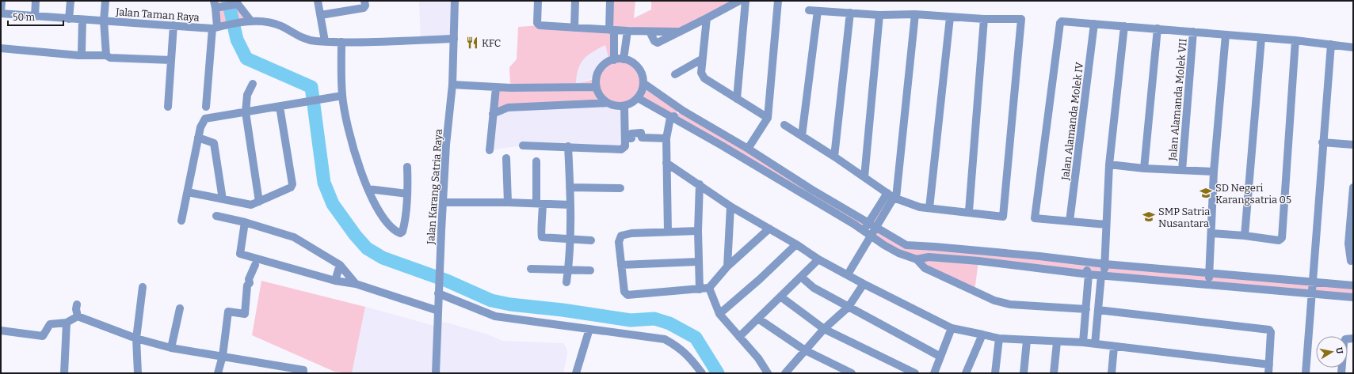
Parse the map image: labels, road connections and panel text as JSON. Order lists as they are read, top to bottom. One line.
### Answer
{"streets":{"street":["Jalan Taman Raya","Jalan Alamanda Molek VII","Jalan Alamanda Molek IV","Jalan Karang Satria Raya"]},"crossings":[["Jalan Taman Raya","Jalan Karang Satria Raya"]],"places":{"restaurant":["KFC"],"school or university":["SD Negeri Karangsatria 05","SMP Satria Nusantara"]},"scale_bar":"50 m","north":"right"}
